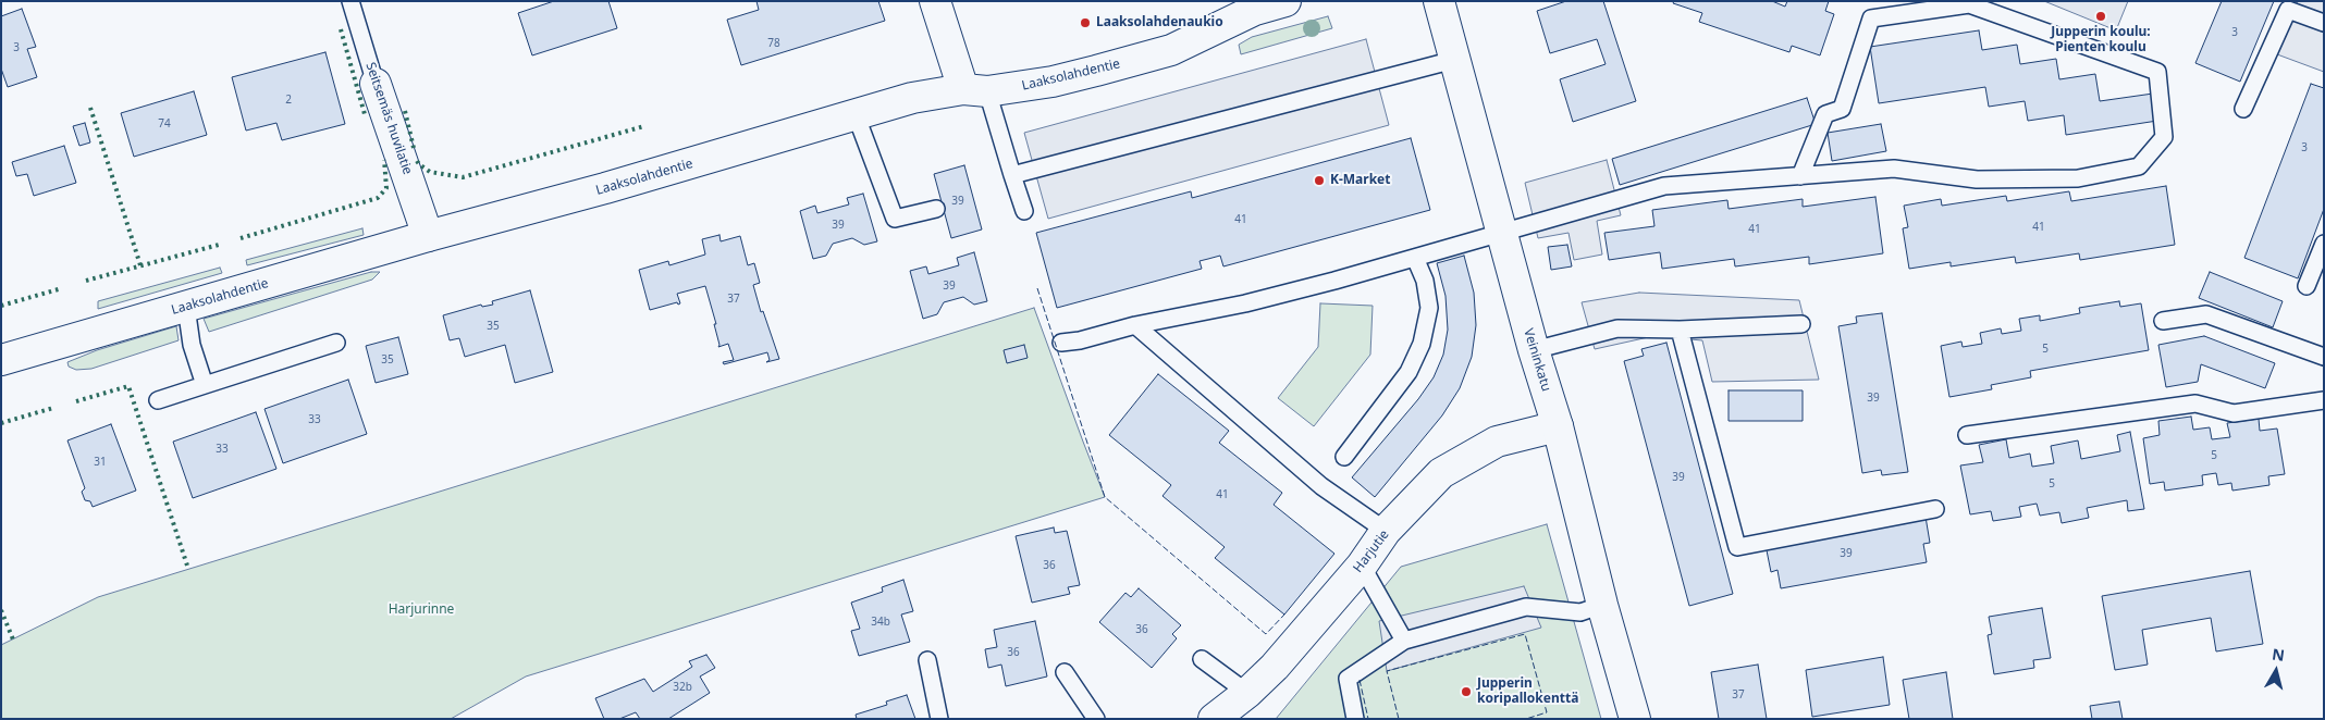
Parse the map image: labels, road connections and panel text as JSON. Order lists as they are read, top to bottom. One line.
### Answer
{"streets":{"street":["Laaksolahdentie","Seitsemäs huvilatie","Veininkatu","Harjutie"]},"crossings":[["Laaksolahdentie","Seitsemäs huvilatie"],["Veininkatu","Harjutie"]],"parks":["Harjurinne"],"places":["Jupperin koulu: Pienten koulu","Laaksolahdenaukio","K-Market","Jupperin koripallokenttä"],"house_numbers":["3","78","3","2","74","3","39","41","39","41","41","39","37","35","5","35","39","33","33","5","31","39","5","41","39","36","34b","36","36","32b","37"],"north":"top"}
